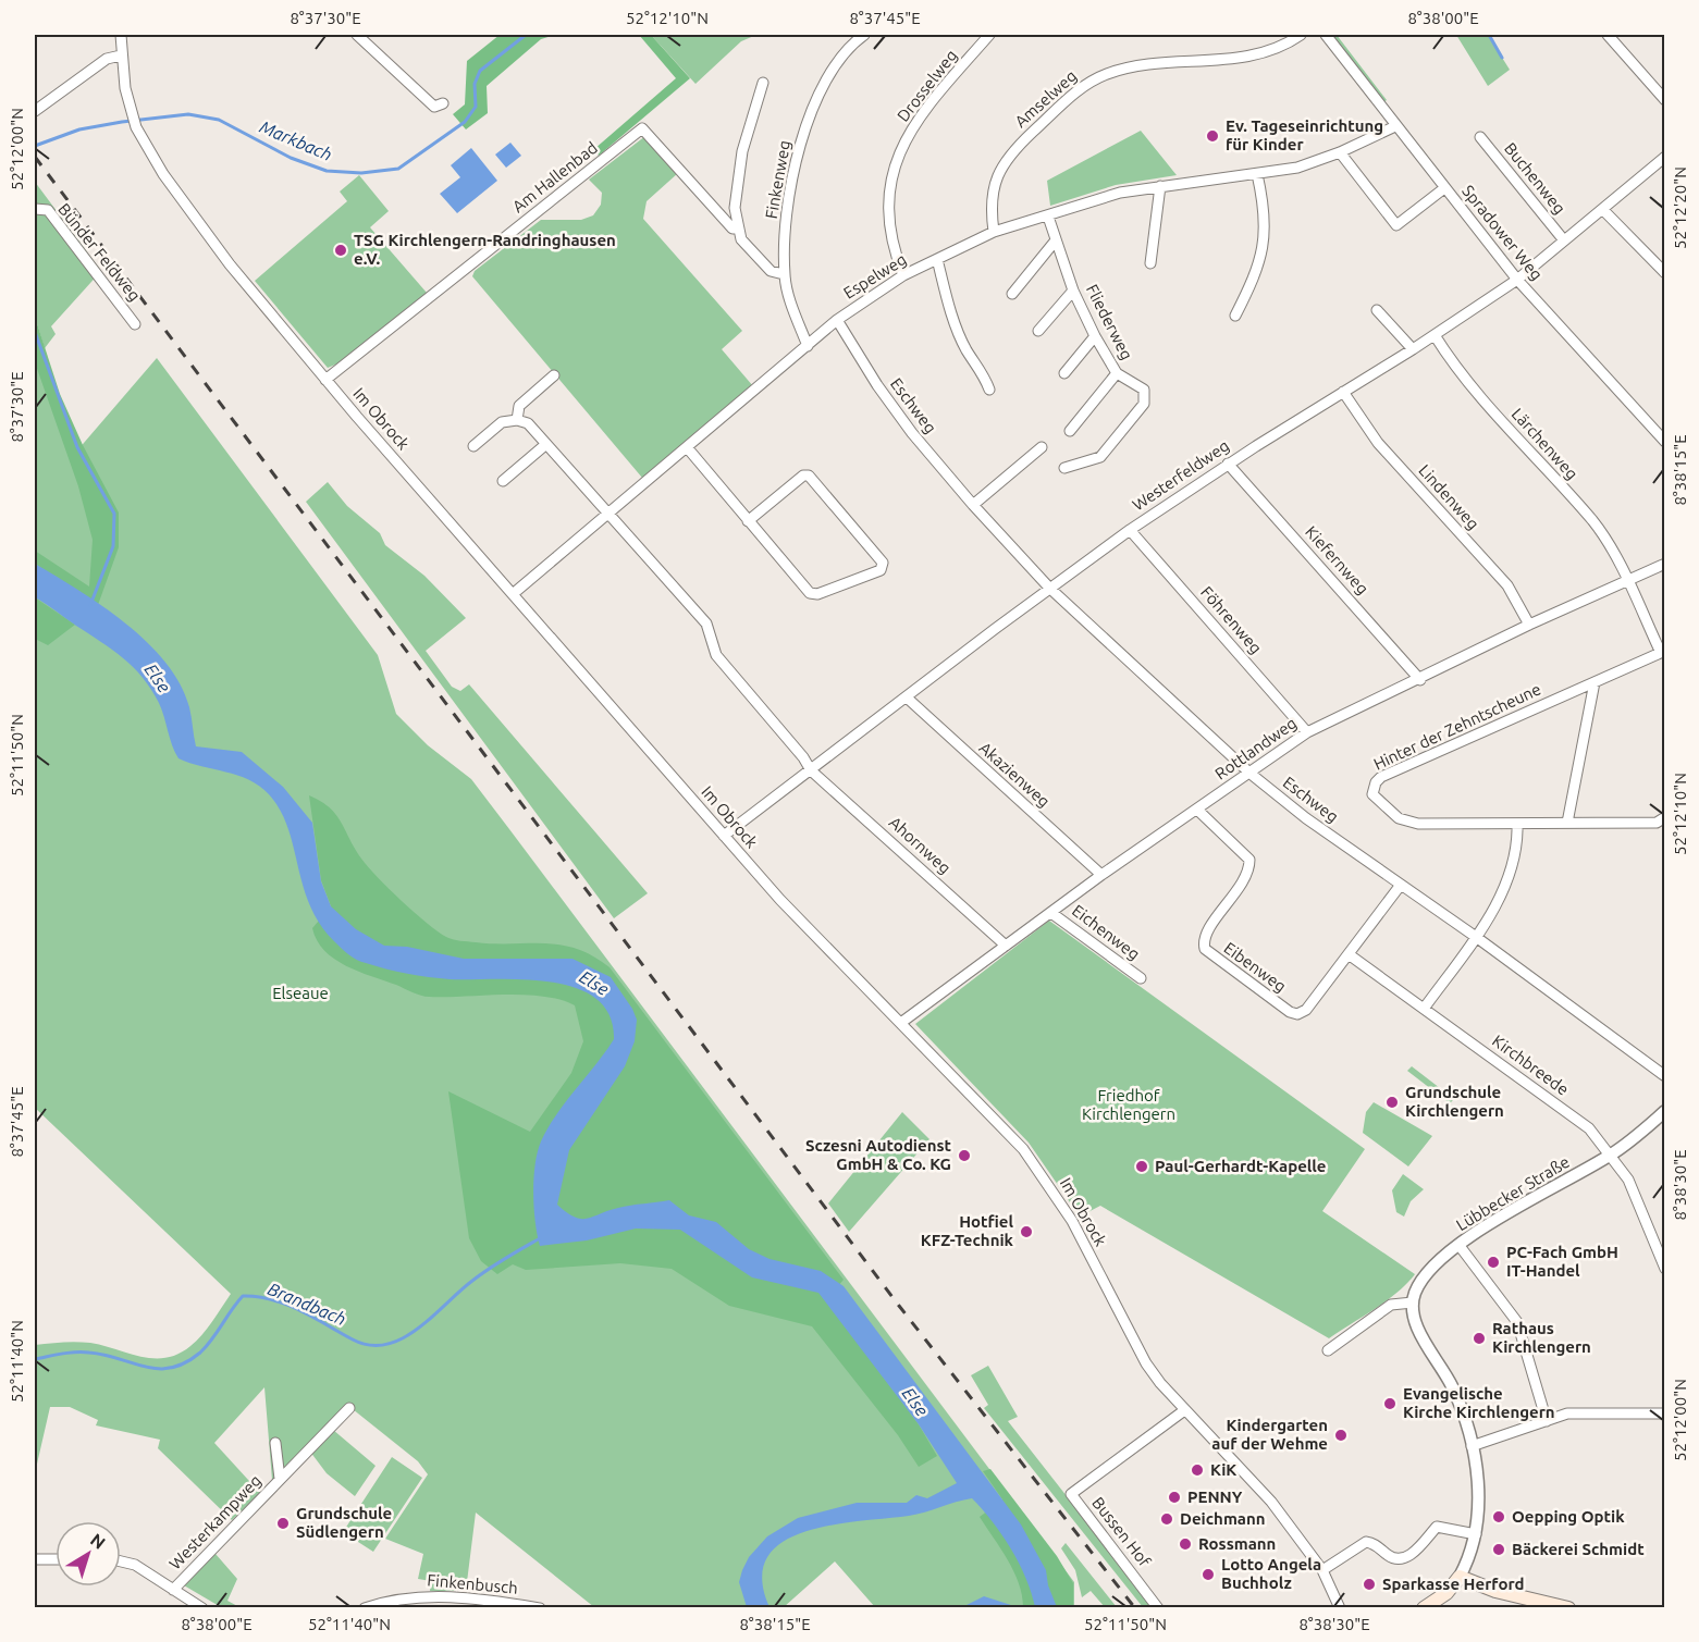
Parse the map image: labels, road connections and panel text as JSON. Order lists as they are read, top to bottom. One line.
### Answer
{"streets":{"street":["Drosselweg","Amselweg","Am Hallenbad","Buchenweg","Finkenweg","Spradower Weg","Bünder Feldweg","Espelweg","Fliederweg","Eschweg","Im Obrock","Lärchenweg","Westerfeldweg","Lindenweg","Kiefernweg","Föhrenweg","Hinter der Zehntscheune","Rottlandweg","Akazienweg","Ahornweg","Eichenweg","Eibenweg","Kirchbreede","Lübbecker Straße","Westerkampweg","Bussen Hof","Finkenbusch"]},"crossings":[["Drosselweg","Espelweg"],["Amselweg","Espelweg"],["Am Hallenbad","Finkenweg"],["Am Hallenbad","Im Obrock"],["Buchenweg","Westerfeldweg"],["Finkenweg","Espelweg"],["Spradower Weg","Espelweg"],["Spradower Weg","Westerfeldweg"],["Espelweg","Fliederweg"],["Espelweg","Eschweg"],["Espelweg","Im Obrock"],["Espelweg","Ahornweg"],["Eschweg","Westerfeldweg"],["Eschweg","Rottlandweg"],["Eschweg","Eibenweg"],["Im Obrock","Westerfeldweg"],["Im Obrock","Rottlandweg"],["Im Obrock","Bussen Hof"],["Lärchenweg","Westerfeldweg"],["Lärchenweg","Hinter der Zehntscheune"],["Lärchenweg","Rottlandweg"],["Westerfeldweg","Lindenweg"],["Westerfeldweg","Kiefernweg"],["Westerfeldweg","Föhrenweg"],["Westerfeldweg","Akazienweg"],["Westerfeldweg","Ahornweg"],["Lindenweg","Rottlandweg"],["Kiefernweg","Rottlandweg"],["Föhrenweg","Rottlandweg"],["Rottlandweg","Akazienweg"],["Rottlandweg","Ahornweg"],["Rottlandweg","Eichenweg"],["Rottlandweg","Eibenweg"],["Eibenweg","Kirchbreede"],["Kirchbreede","Lübbecker Straße"]],"water":["Markbach","Else","Brandbach"],"parks":["Elseaue","Friedhof Kirchlengern"],"places":["Ev. Tageseinrichtung für Kinder","TSG Kirchlengern-Randringhausen e.V.","Grundschule Kirchlengern","Sczesni Autodienst GmbH & Co. KG","Paul-Gerhardt-Kapelle","Hotfiel KFZ-Technik","PC-Fach GmbH IT-Handel","Rathaus Kirchlengern","Evangelische Kirche Kirchlengern","Kindergarten auf der Wehme","KiK","PENNY","Oepping Optik","Deichmann","Grundschule Südlengern","Rossmann","Bäckerei Schmidt","Lotto Angela Buchholz","Sparkasse Herford"],"north":"top right","coordinates":["8°37'30\"E","52°12'10\"N","8°37'45\"E","8°38'00\"E","52°12'00\"N","52°12'20\"N","8°38'15\"E","52°11'50\"N","8°38'30\"E","52°11'40\"N"]}
